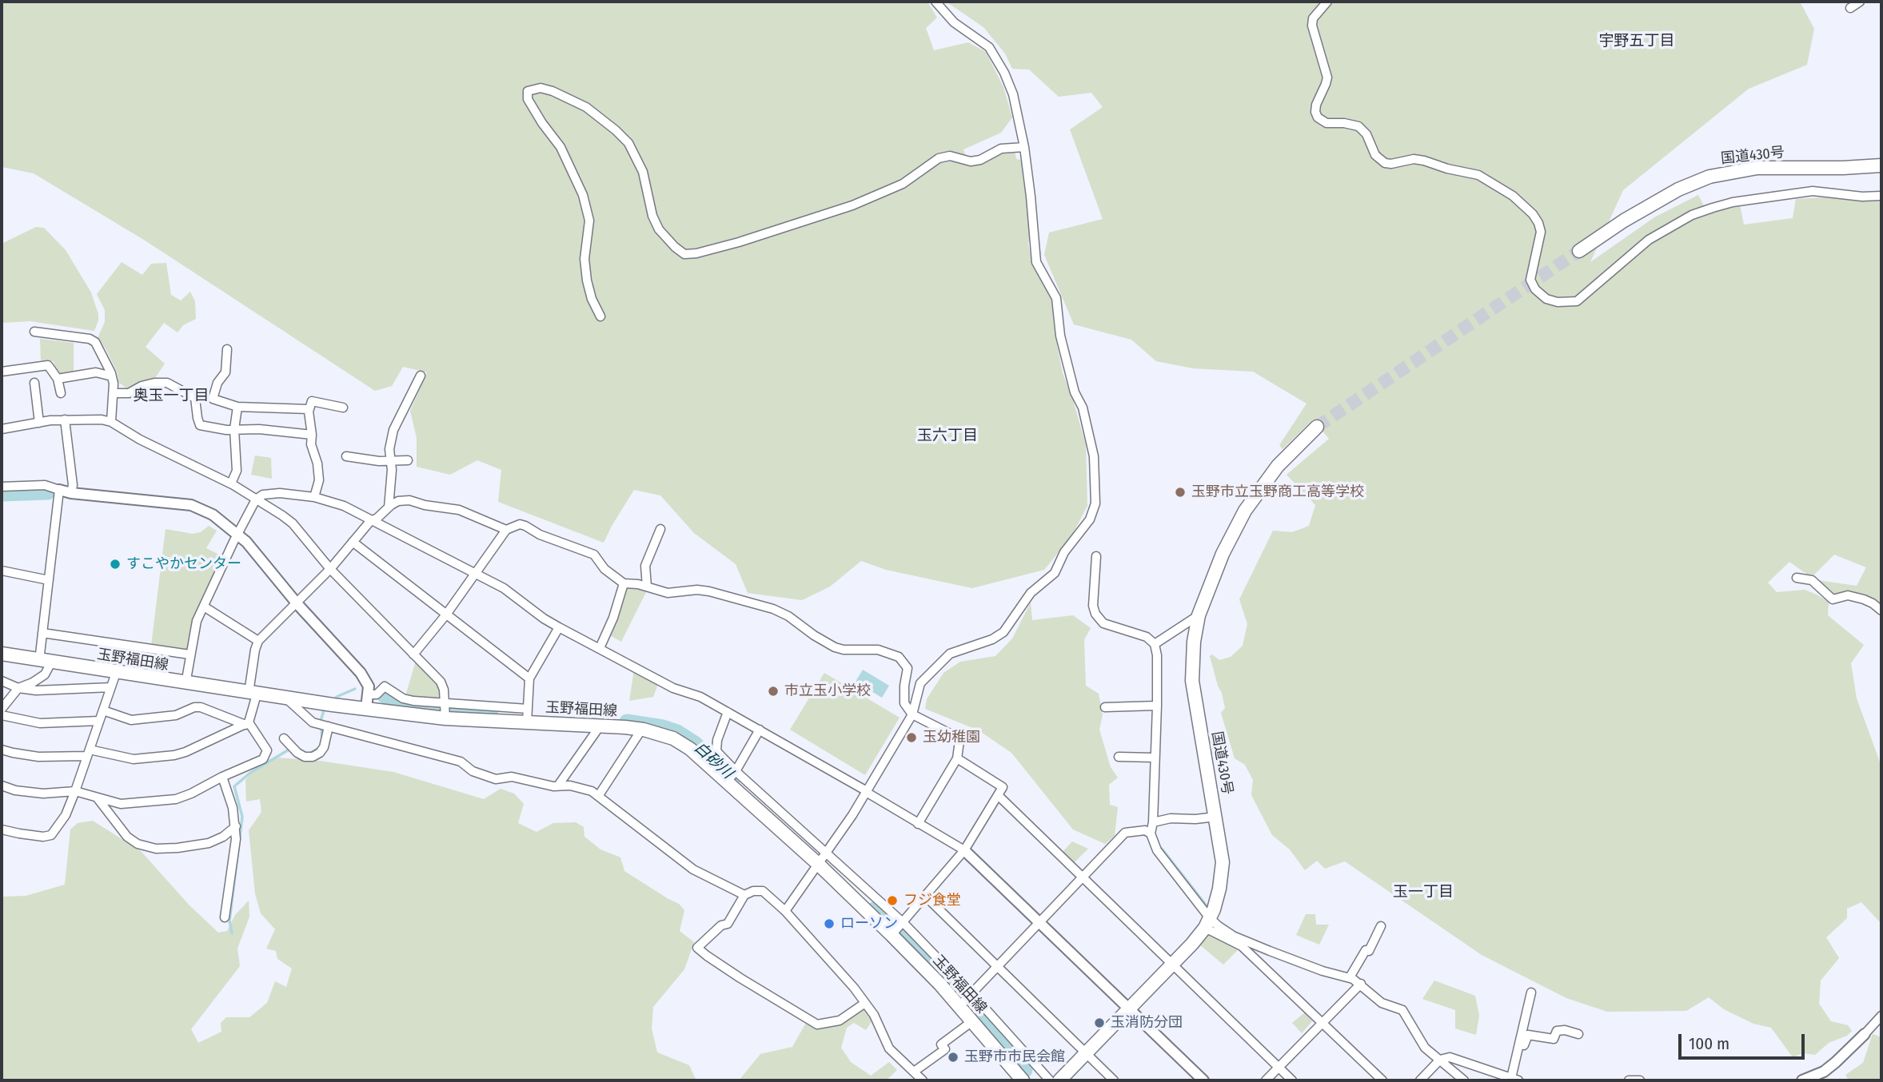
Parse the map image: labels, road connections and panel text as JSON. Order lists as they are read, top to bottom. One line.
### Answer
{"streets":{"main road":["国道430号","玉野福田線"]},"districts":["宇野五丁目","奥玉一丁目","玉六丁目","玉一丁目"],"water":["白砂川"],"places":["玉野市立玉野商工高等学校","すこやかセンター","市立玉小学校","玉幼稚園","フジ食堂","ローソン","玉消防分団","玉野市市民会館"],"scale_bar":"100 m"}
